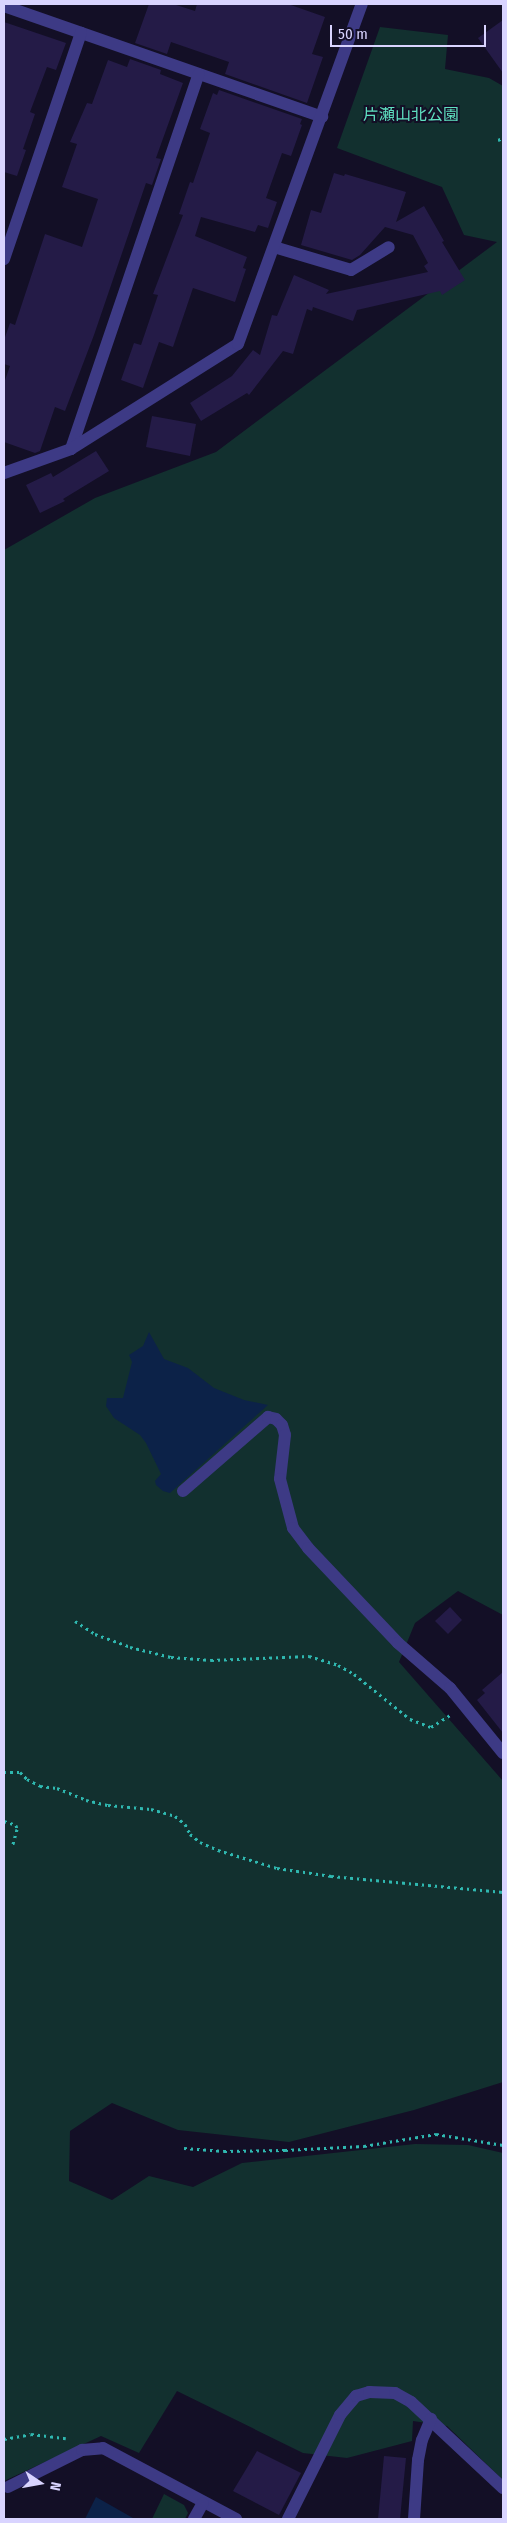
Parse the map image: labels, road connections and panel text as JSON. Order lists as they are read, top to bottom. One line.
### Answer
{"parks":["片瀬山北公園"],"scale_bar":"50 m","north":"right"}
